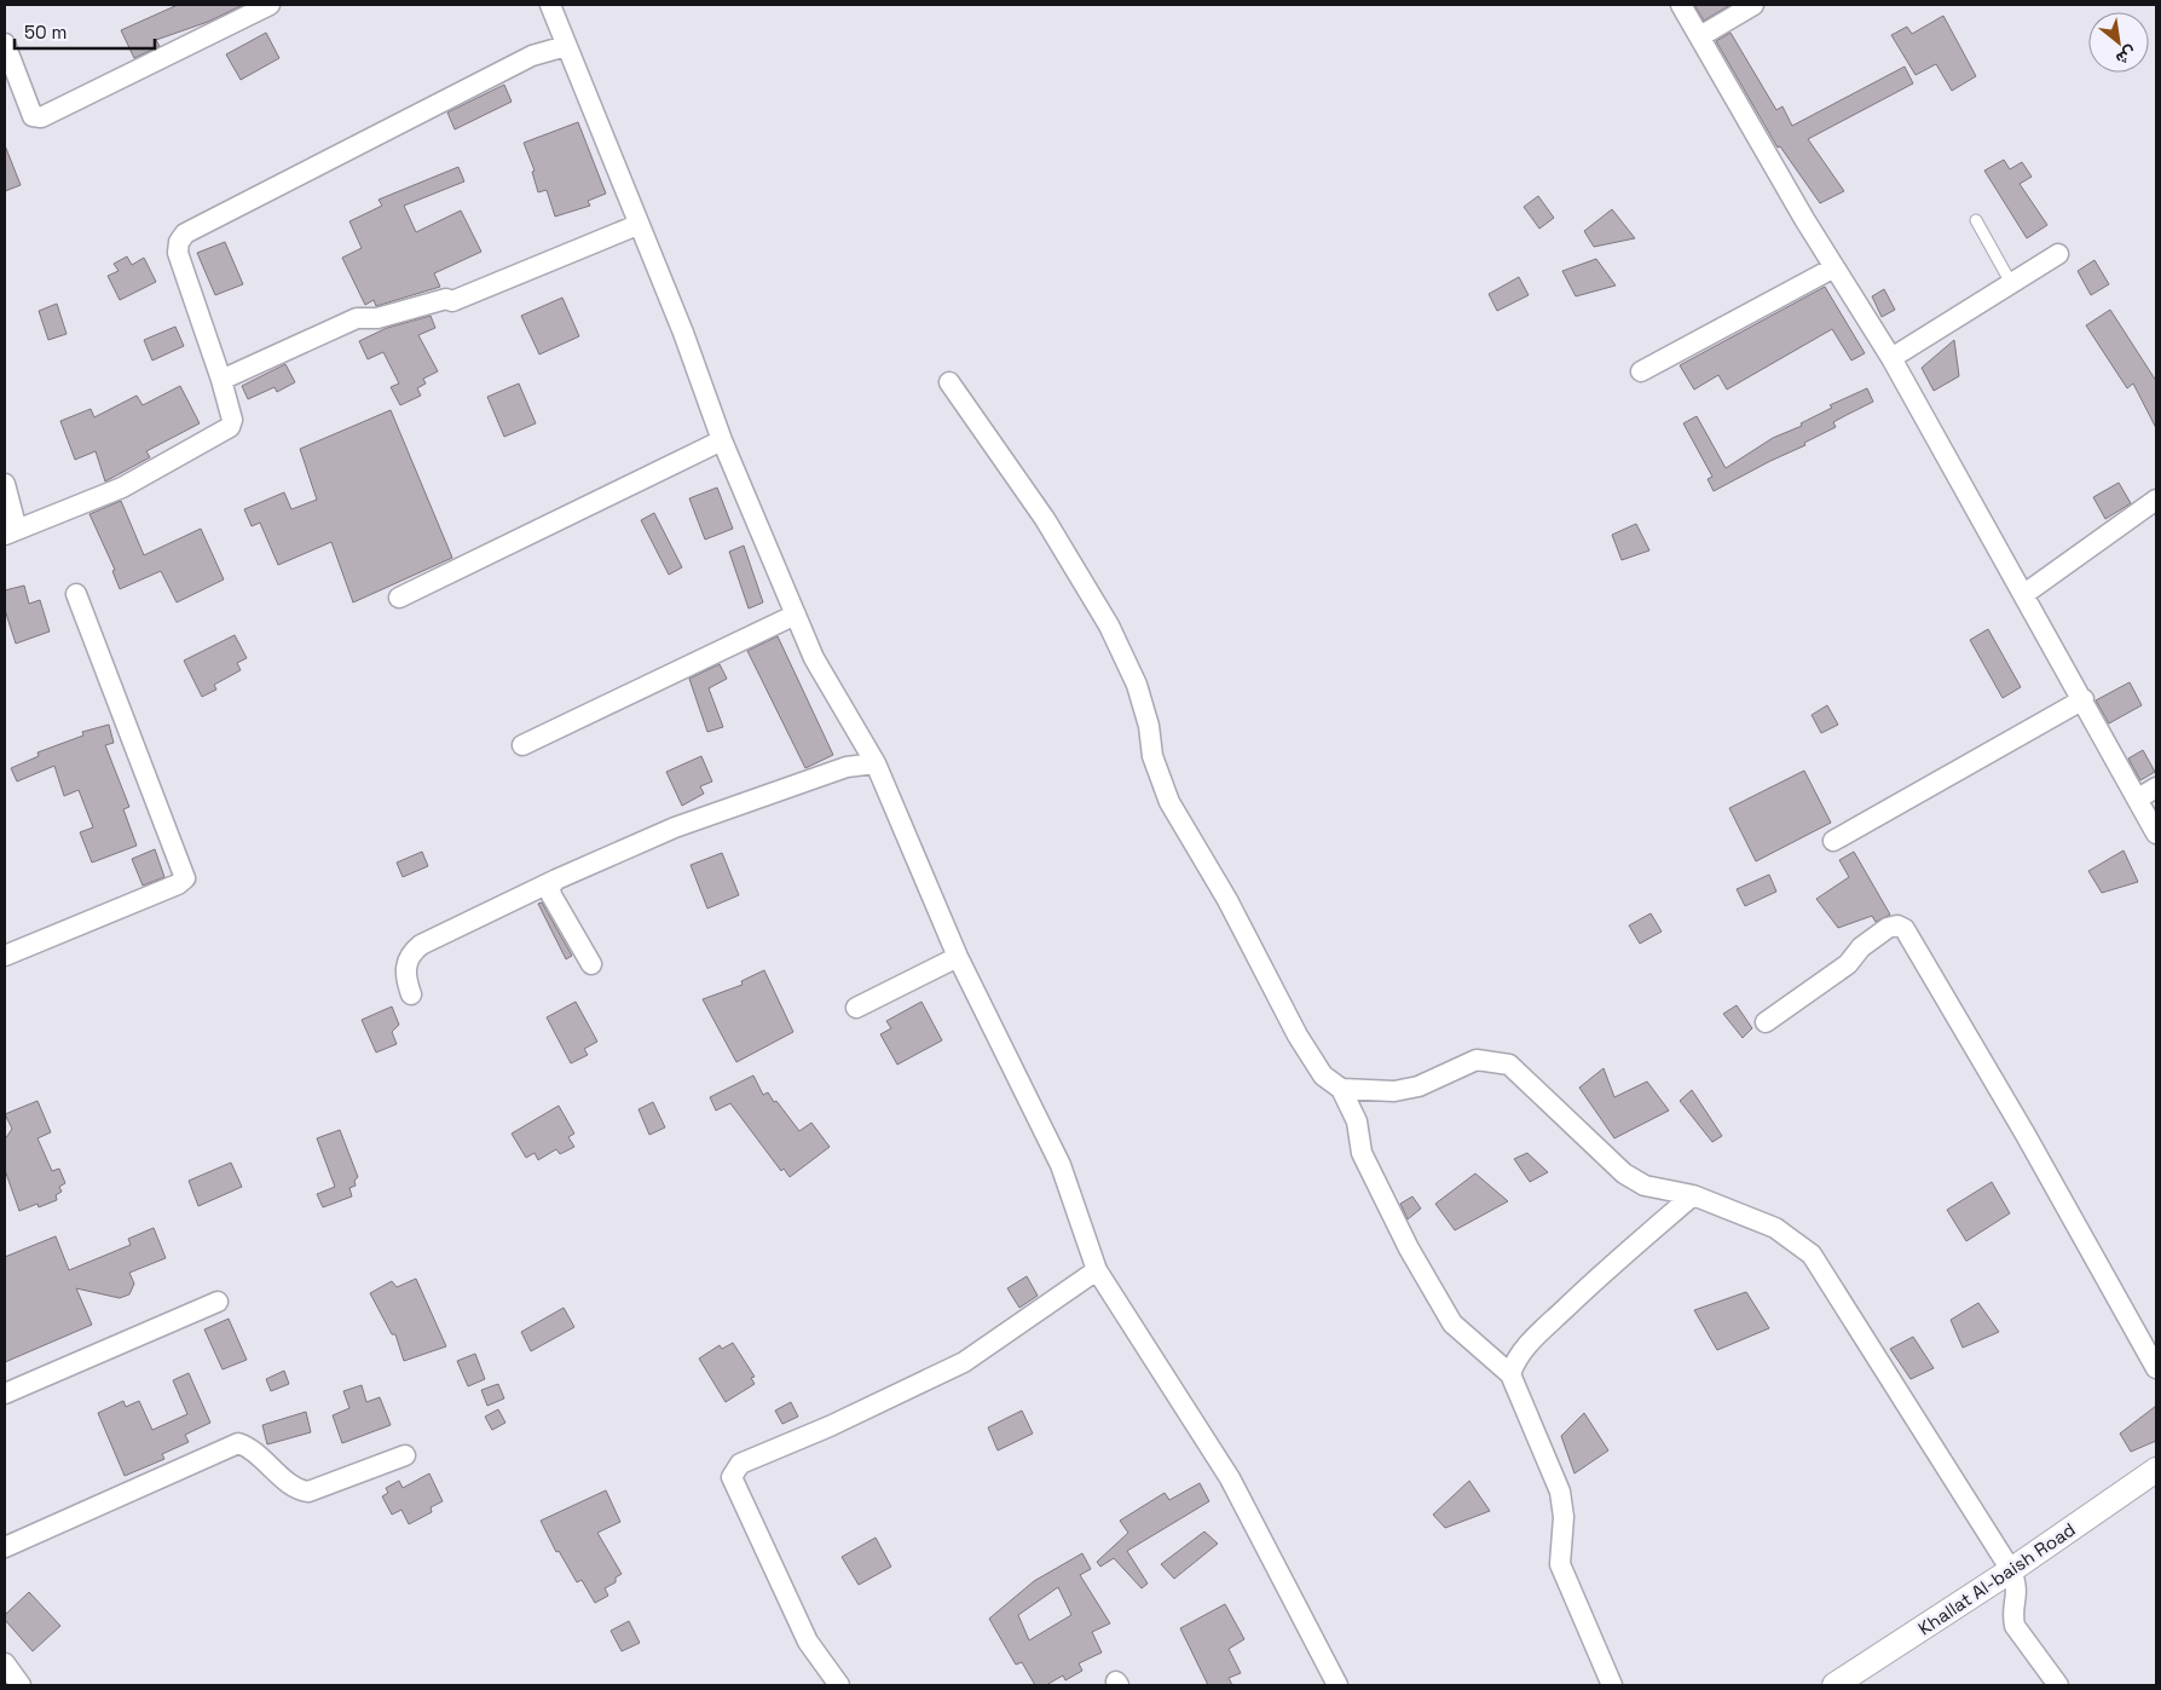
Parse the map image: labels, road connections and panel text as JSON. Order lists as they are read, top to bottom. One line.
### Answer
{"streets":{"street":["Khallat Al-baish Road"]},"scale_bar":"50 m","north":"bottom right"}
